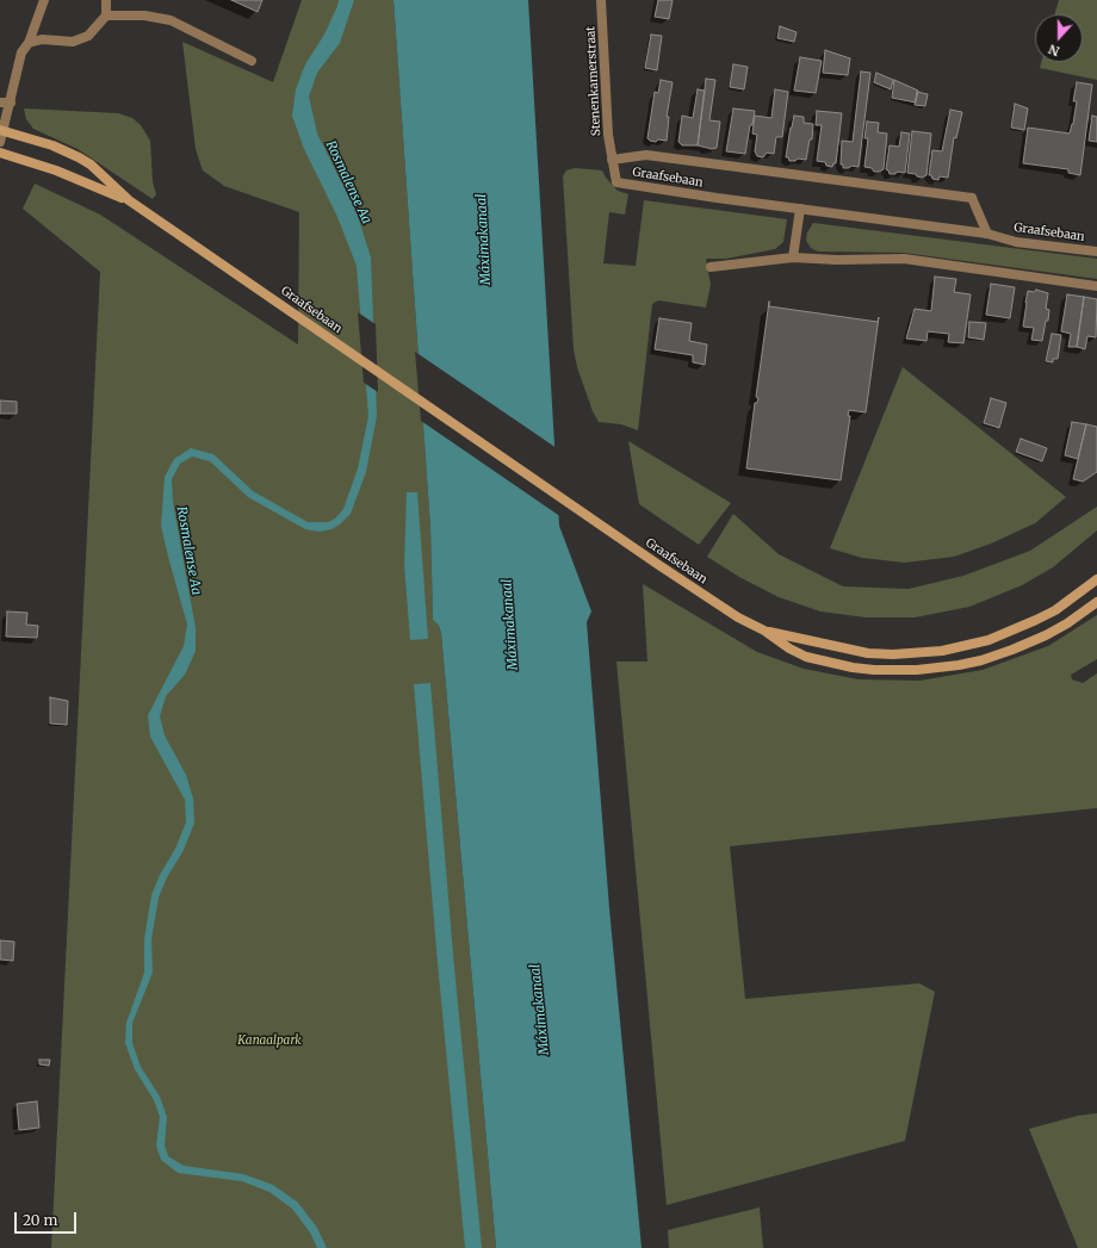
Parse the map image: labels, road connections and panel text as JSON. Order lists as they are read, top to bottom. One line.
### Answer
{"streets":{"main road":["Graafsebaan"],"street":["Stenenkamerstraat"]},"crossings":[["Stenenkamerstraat","Graafsebaan"]],"water":["Rosmalense Aa","Máximakanaal"],"parks":["Kanaalpark"],"scale_bar":"20 m","north":"bottom"}
